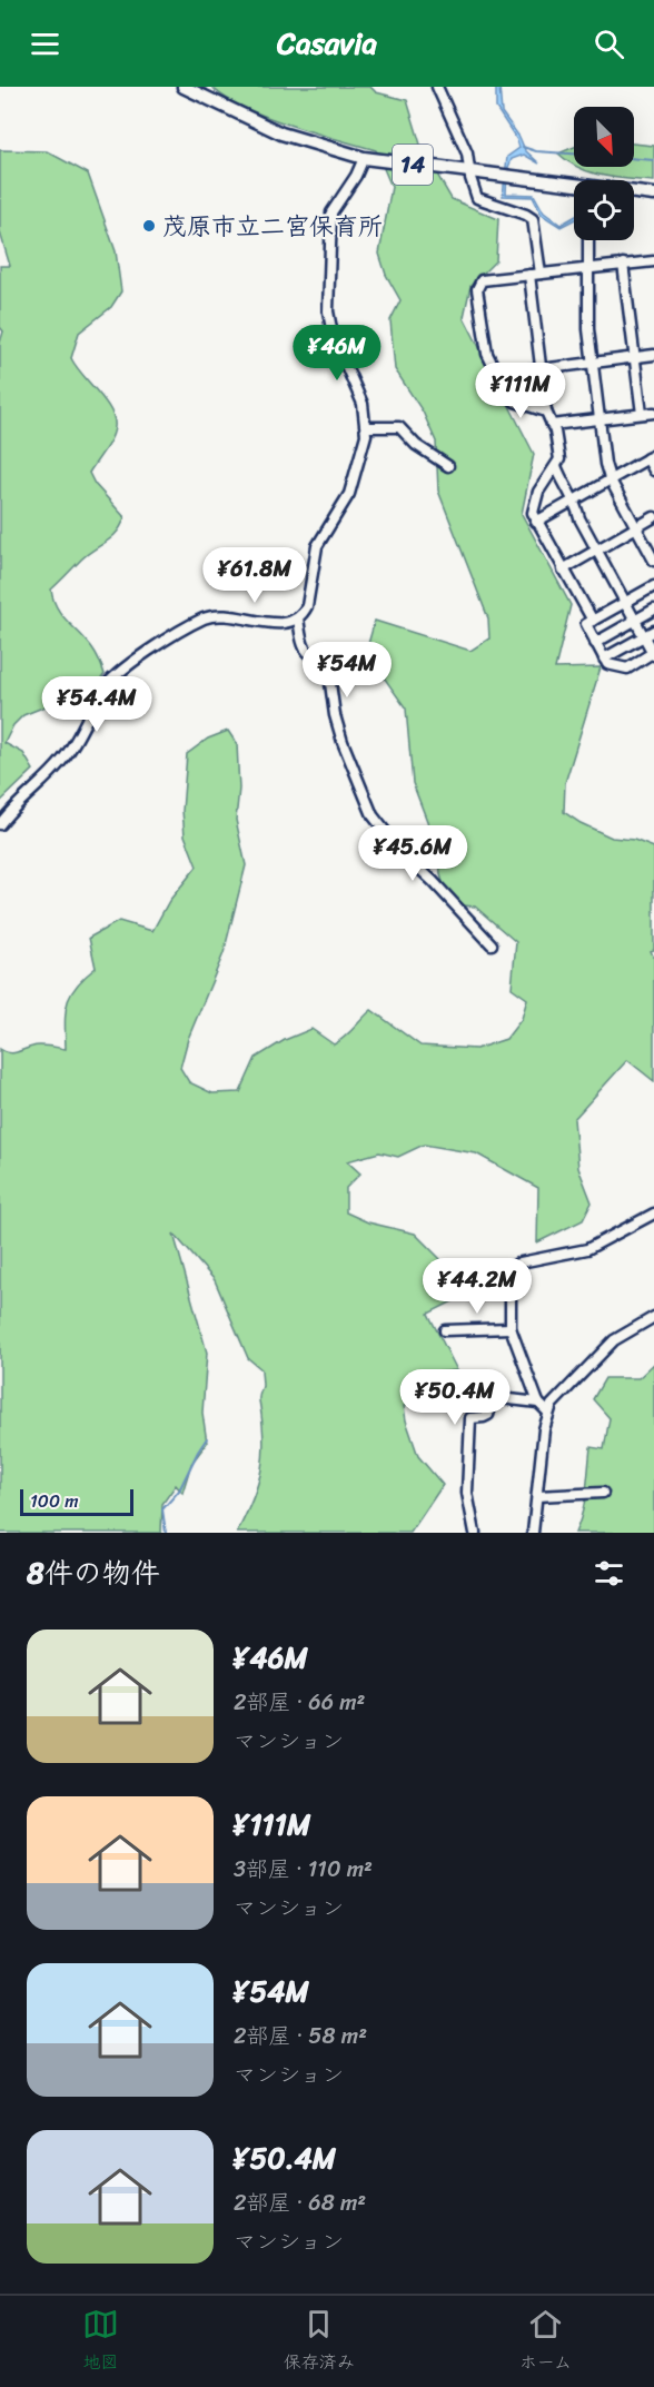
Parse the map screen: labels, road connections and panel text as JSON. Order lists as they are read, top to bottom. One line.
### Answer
{"streets":{"main road":["14"]},"places":["茂原市立二宮保育所"],"scale_bar":"100 m","north":"bottom right","page":{"header":"Casavia","price":["¥46M","¥111M","¥61.8M","¥54M","¥54.4M","¥45.6M","¥44.2M","¥50.4M"],"scale":"100 m","heading":"8件の物件","list":[{"name":"¥46M","note":"2部屋 · 66 m² · マンション"},{"name":"¥111M","note":"3部屋 · 110 m² · マンション"},{"name":"¥54M","note":"2部屋 · 58 m² · マンション"},{"name":"¥50.4M","note":"2部屋 · 68 m² · マンション"}],"tabs":["地図","保存済み","ホーム"]}}
